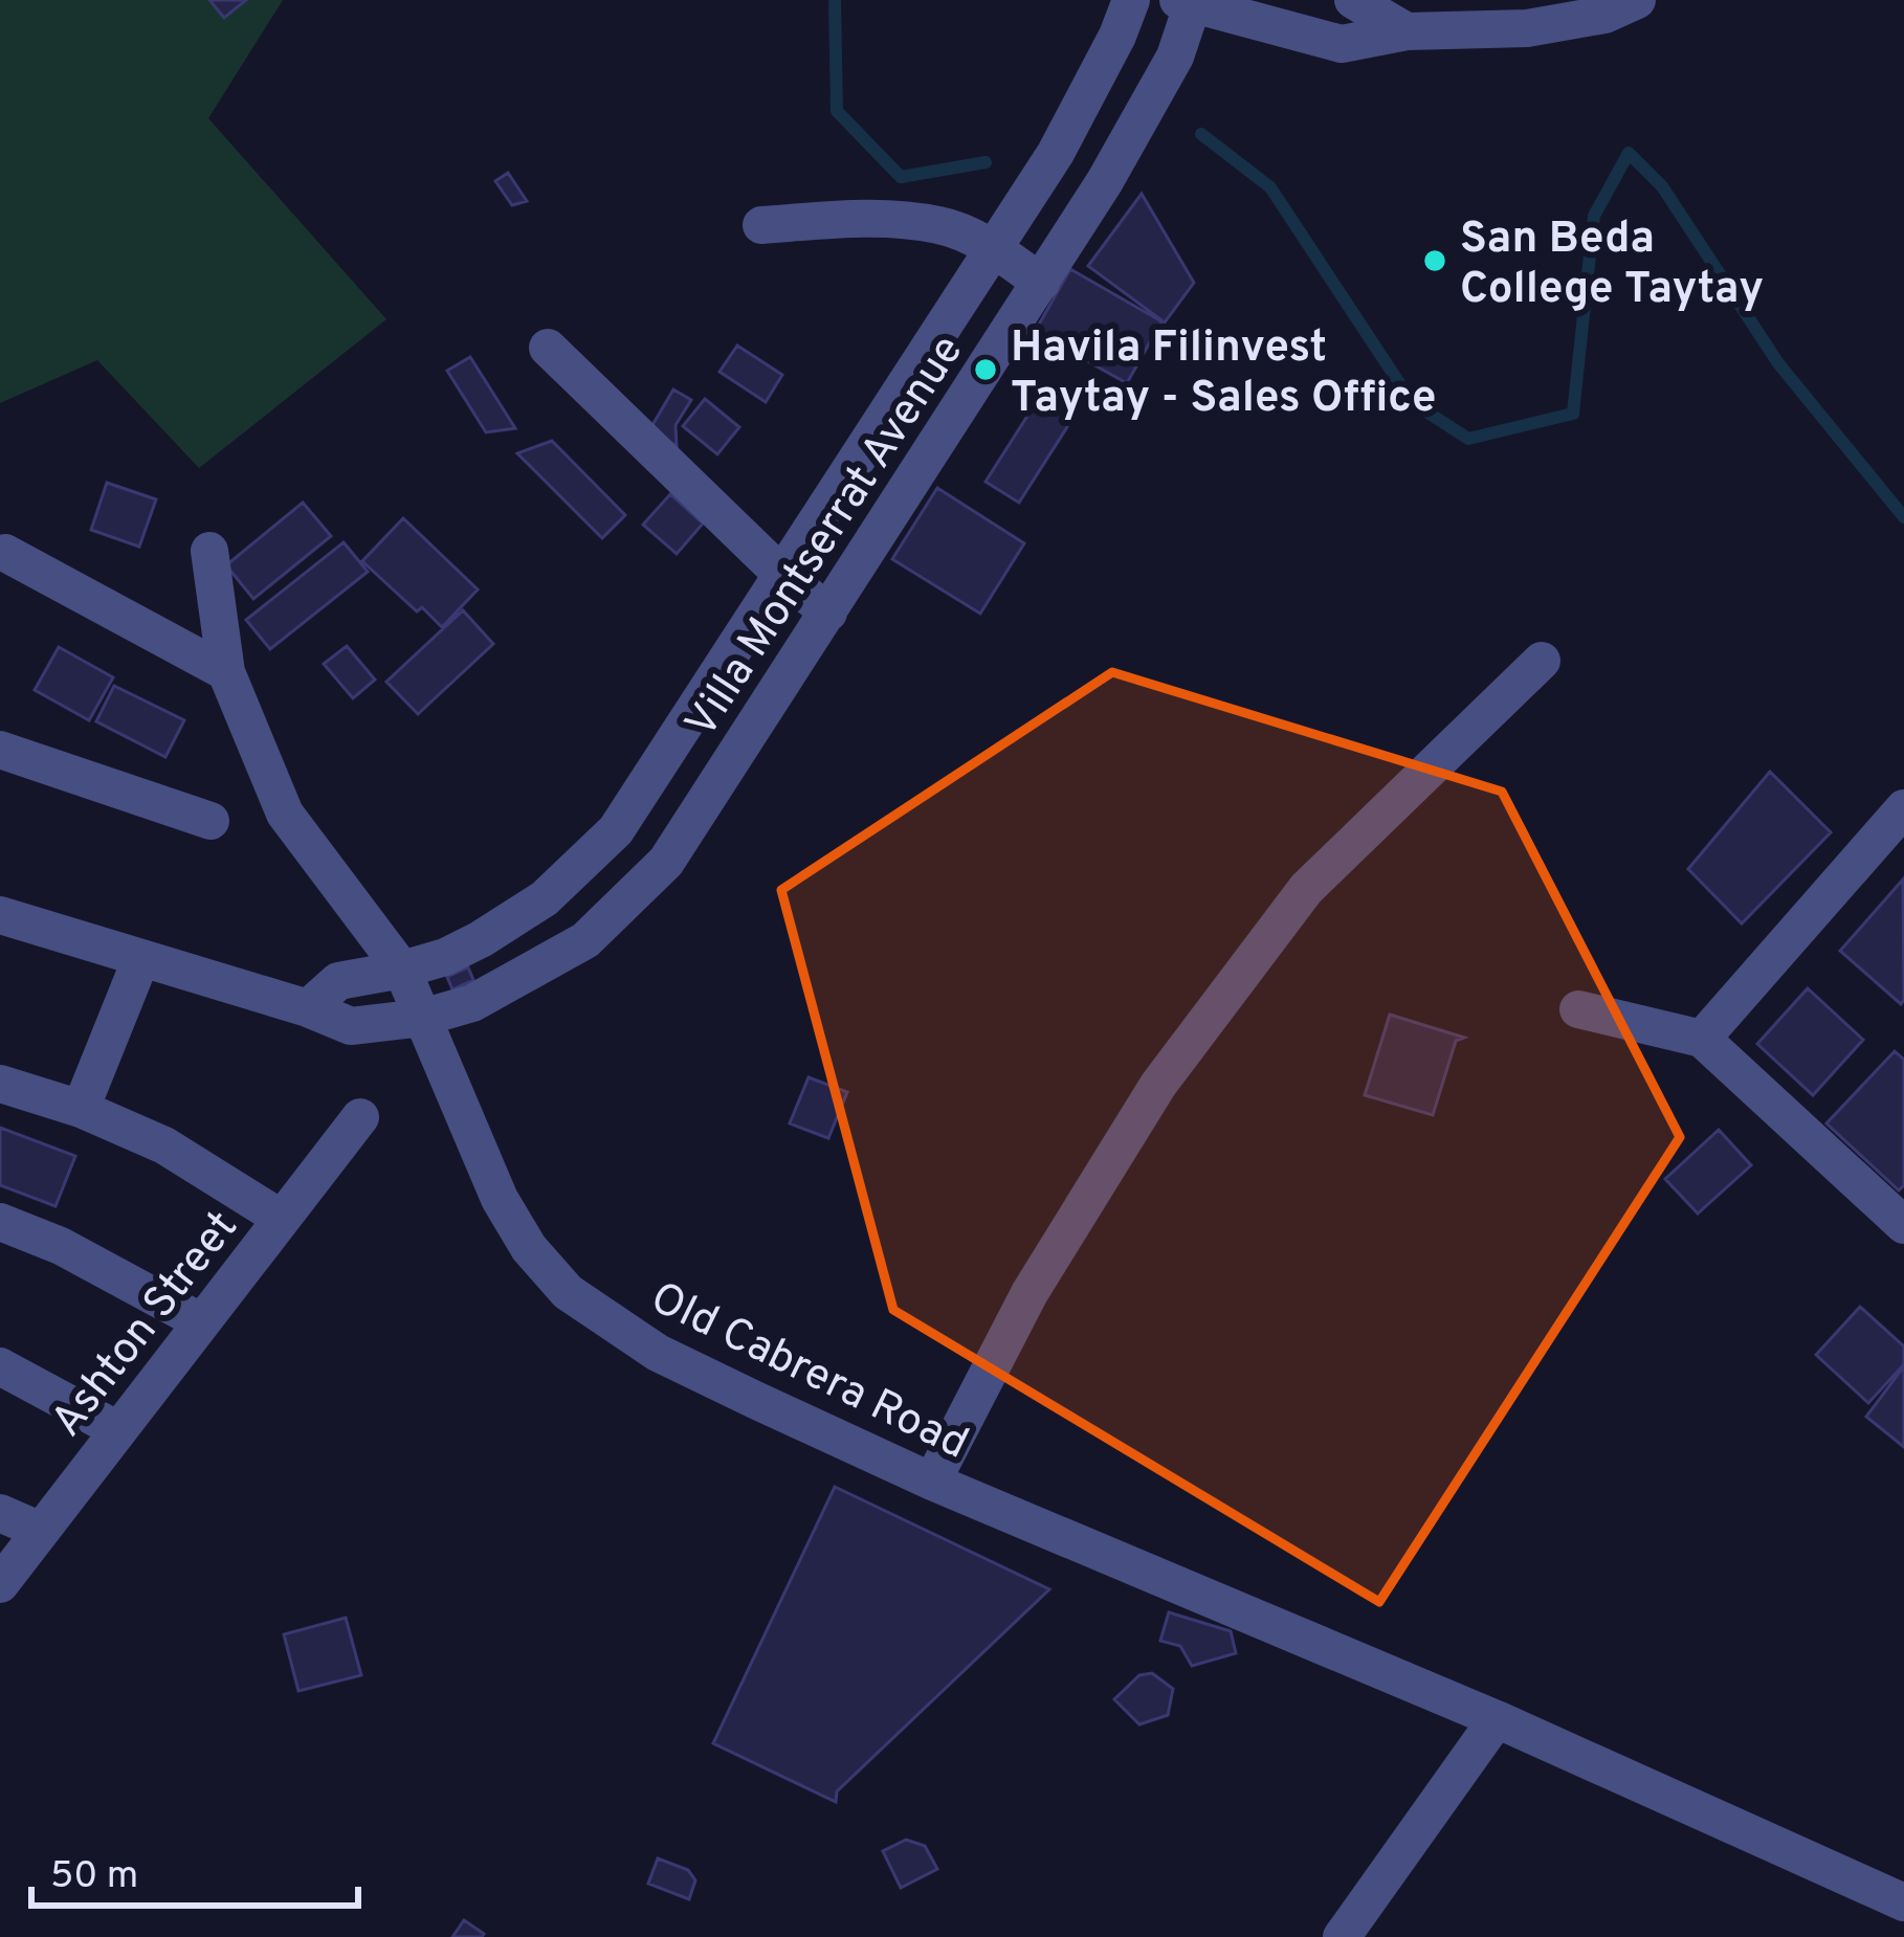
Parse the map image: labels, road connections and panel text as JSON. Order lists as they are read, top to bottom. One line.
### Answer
{"streets":{"street":["Villa Montserrat Avenue","Ashton Street","Old Cabrera Road"]},"crossings":[["Villa Montserrat Avenue","Old Cabrera Road"]],"places":["San Beda College Taytay","Havila Filinvest Taytay - Sales Office"],"scale_bar":"50 m"}
